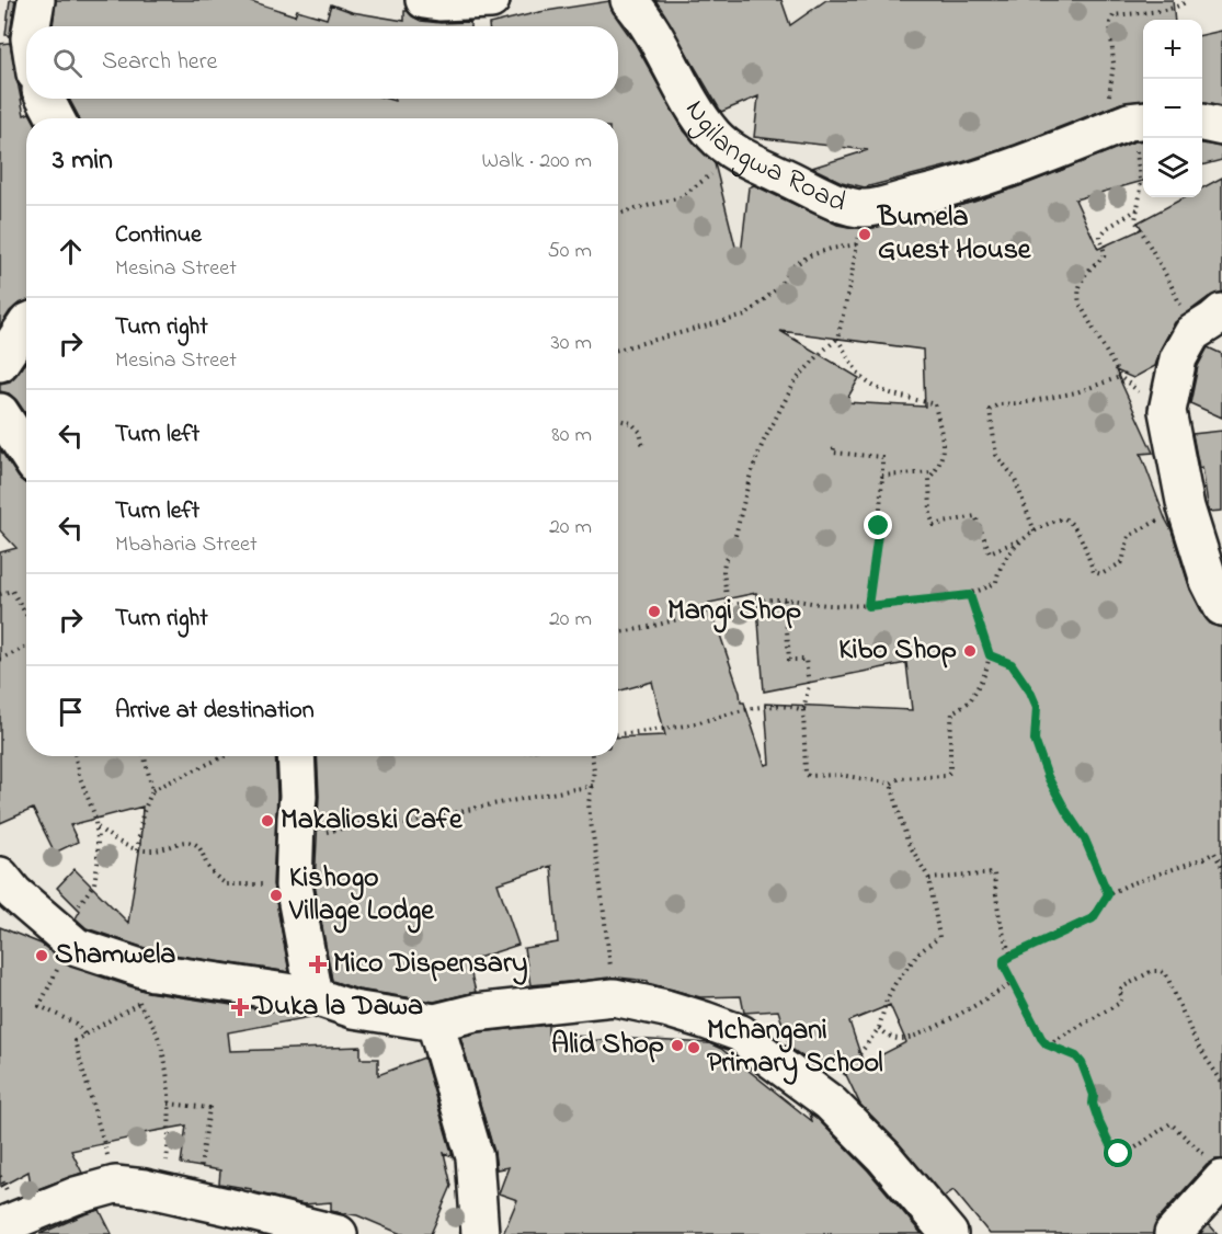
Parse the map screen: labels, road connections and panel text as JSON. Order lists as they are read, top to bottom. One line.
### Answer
{"streets":{"street":["Ngilangwa Road"]},"places":{"other":["Bumela Guest House","Mangi Shop","Kibo Shop","Makalioski Cafe","Kishogo Village Lodge","Shamwela","Alid Shop","Mchangani Primary School"],"health":["Mico Dispensary","Duka la Dawa"]},"page":{"map_buttons":["+","−"],"search":"Search here","heading":["3 min","Walk · 200 m"],"list":[["Continue","Mesina Street","50 m"],["Turn right","Mesina Street","30 m"],["Turn left","80 m"],["Turn left","Mbaharia Street","20 m"],["Turn right","20 m"],"Arrive at destination"]}}
